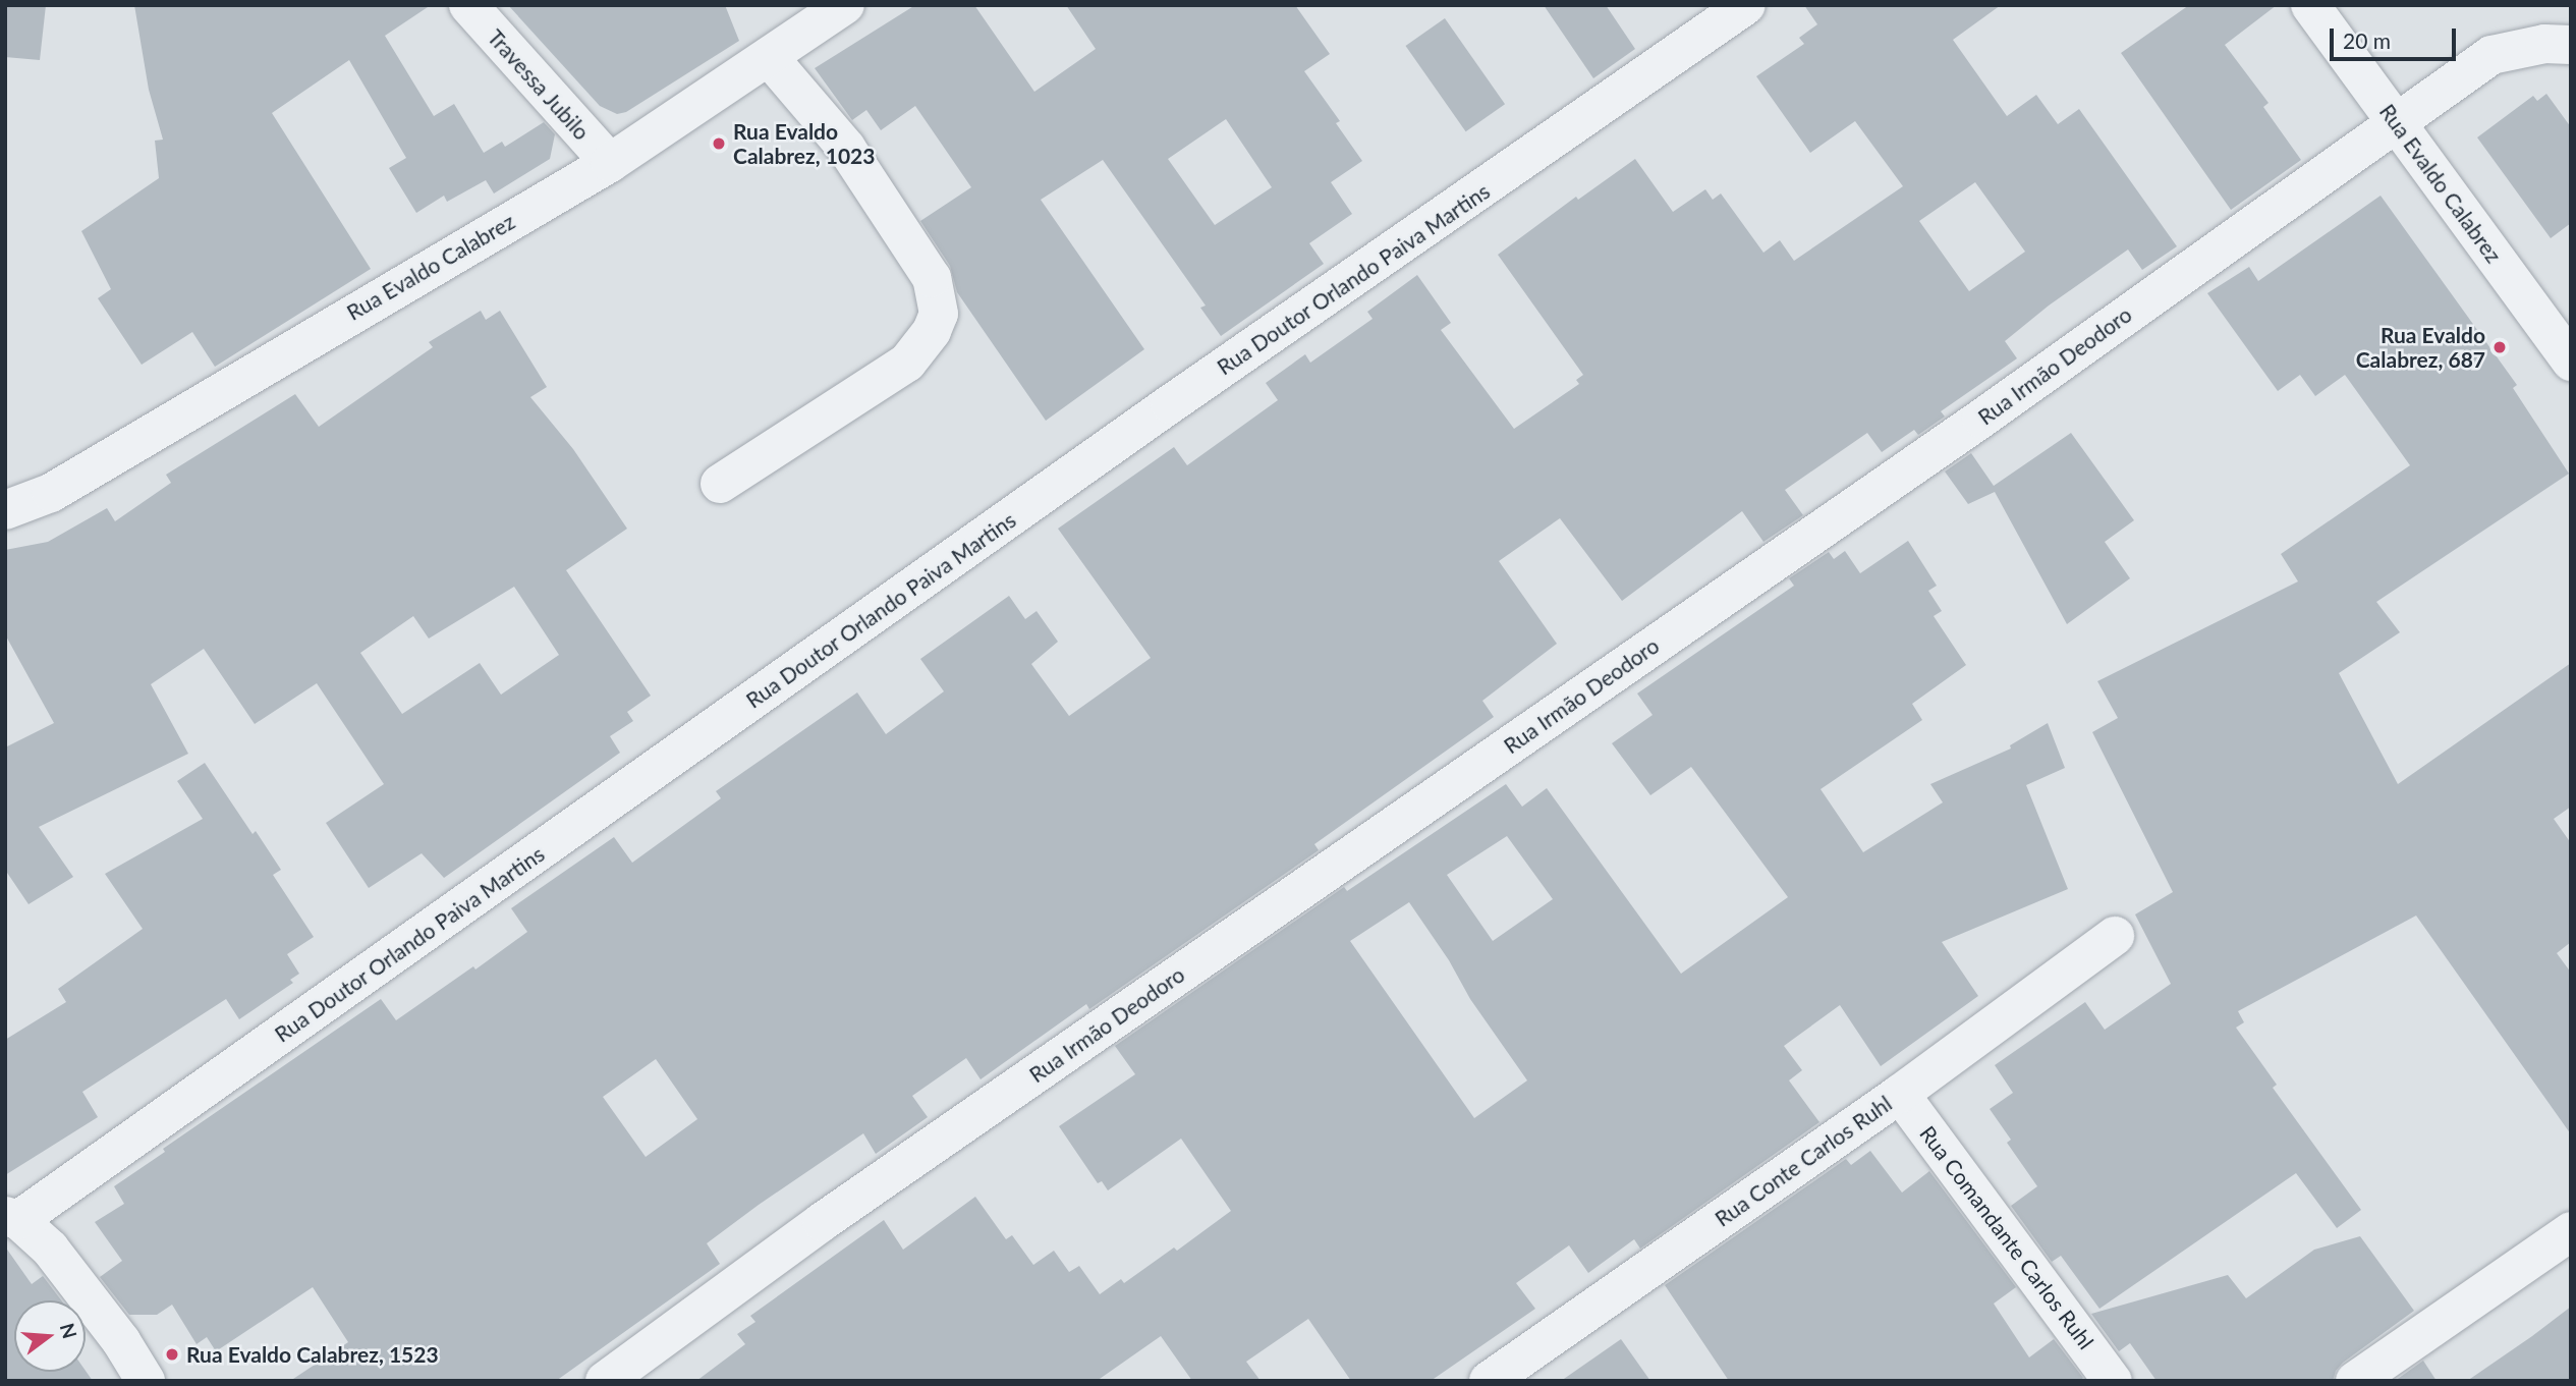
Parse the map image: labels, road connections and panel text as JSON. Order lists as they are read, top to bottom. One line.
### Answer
{"streets":{"street":["Travessa Jubilo","Rua Evaldo Calabrez","Rua Doutor Orlando Paiva Martins","Rua Irmão Deodoro","Rua Conte Carlos Ruhl","Rua Comandante Carlos Ruhl"]},"crossings":[["Travessa Jubilo","Rua Evaldo Calabrez"],["Rua Evaldo Calabrez","Rua Irmão Deodoro"],["Rua Conte Carlos Ruhl","Rua Comandante Carlos Ruhl"]],"places":["Rua Evaldo Calabrez, 1023","Rua Evaldo Calabrez, 687","Rua Evaldo Calabrez, 1523"],"scale_bar":"20 m","north":"right"}
